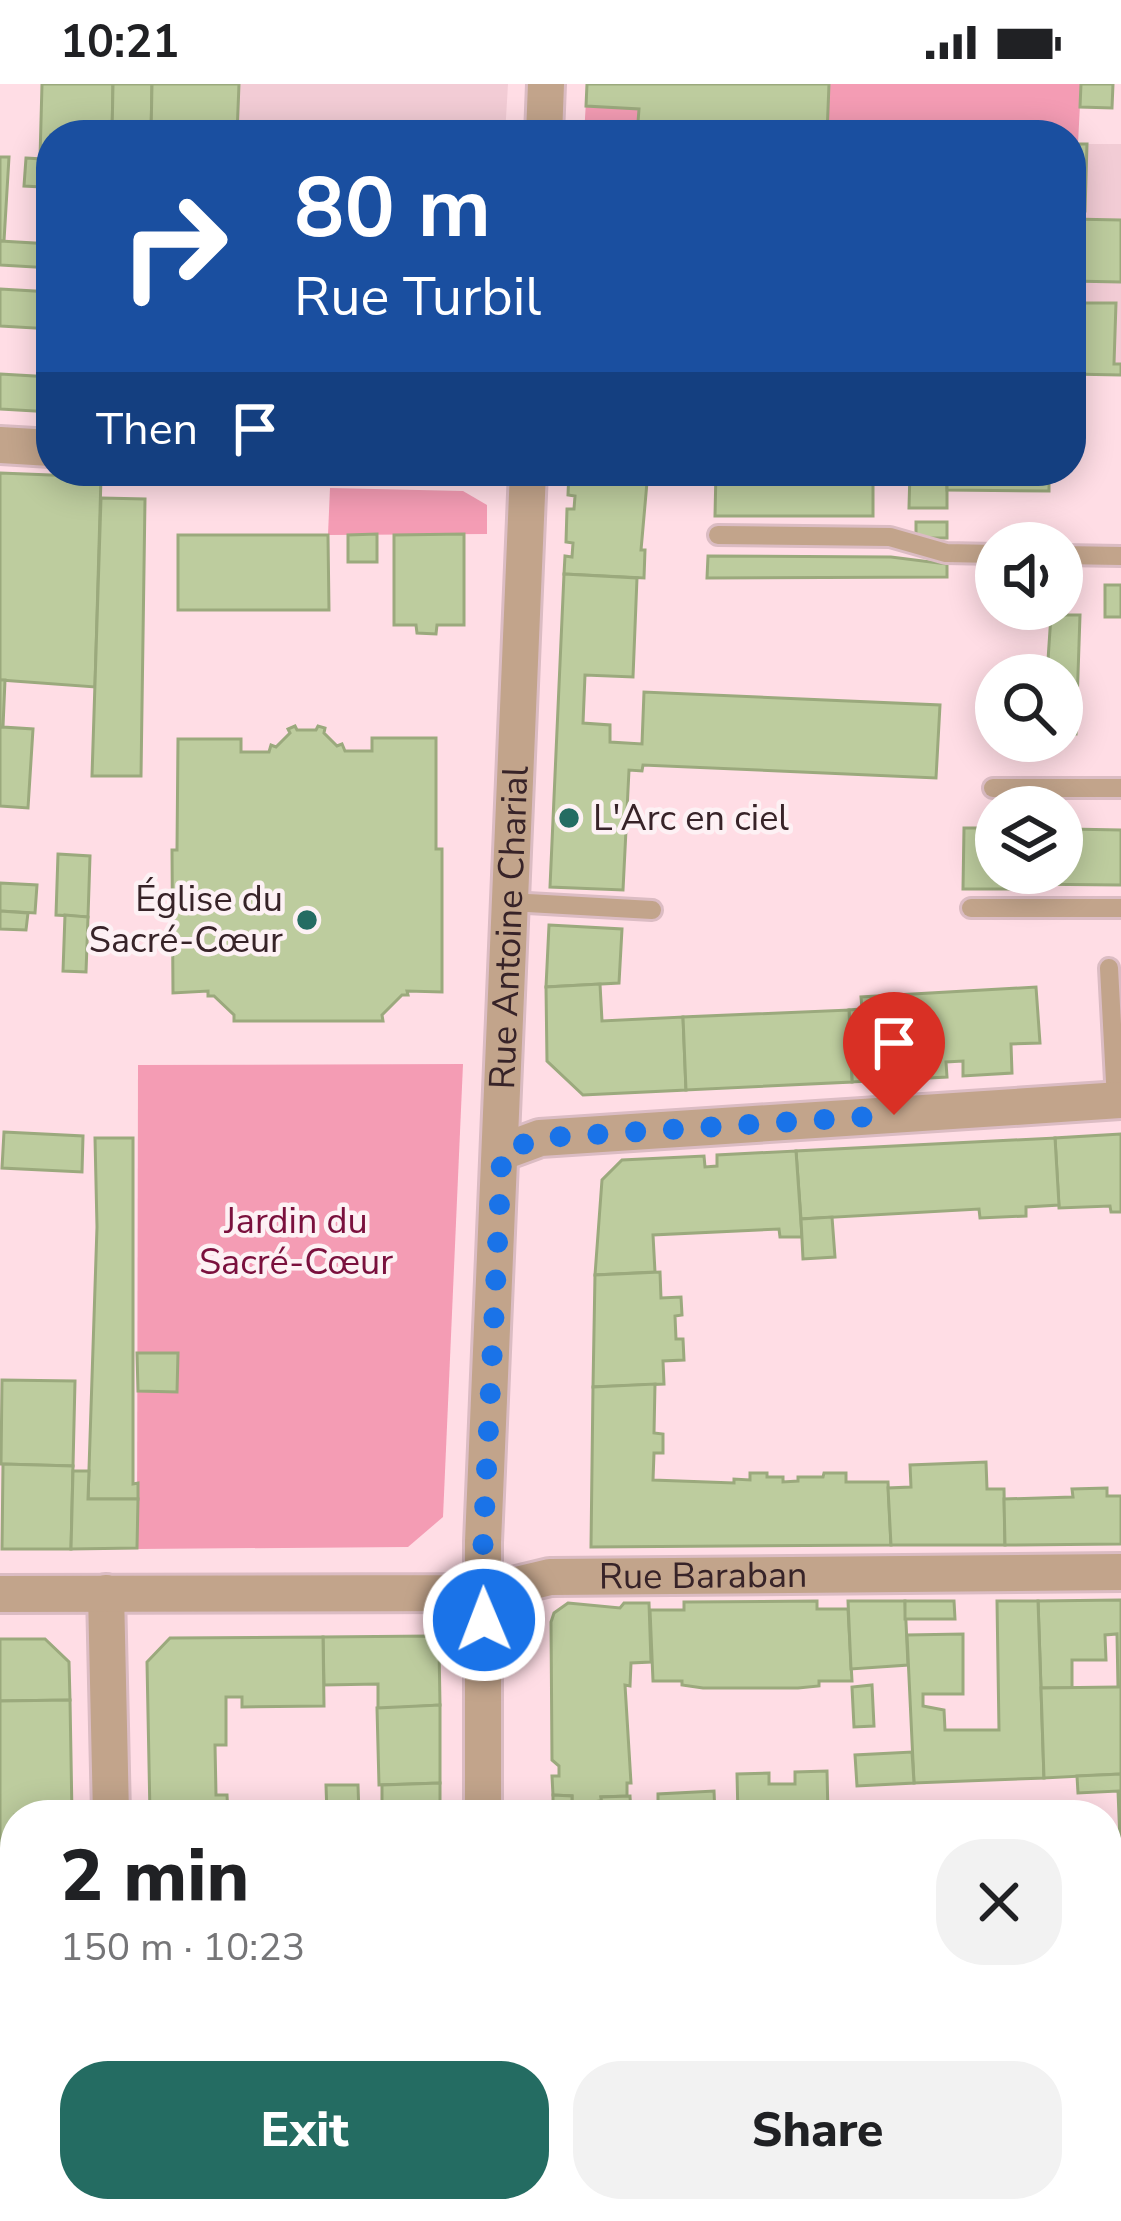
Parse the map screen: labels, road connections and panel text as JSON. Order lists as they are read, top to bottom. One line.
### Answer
{"streets":{"street":["Rue Antoine Charial","Rue Baraban"]},"crossings":[["Rue Antoine Charial","Rue Baraban"]],"parks":["Jardin du Sacré-Cœur"],"places":["L'Arc en ciel","Église du Sacré-Cœur"],"page":{"status":"10:21","turn":["80 m","Rue Turbil"],"then":"Then","heading":["2 min","150 m · 10:23"],"buttons":["Exit","Share"]}}
